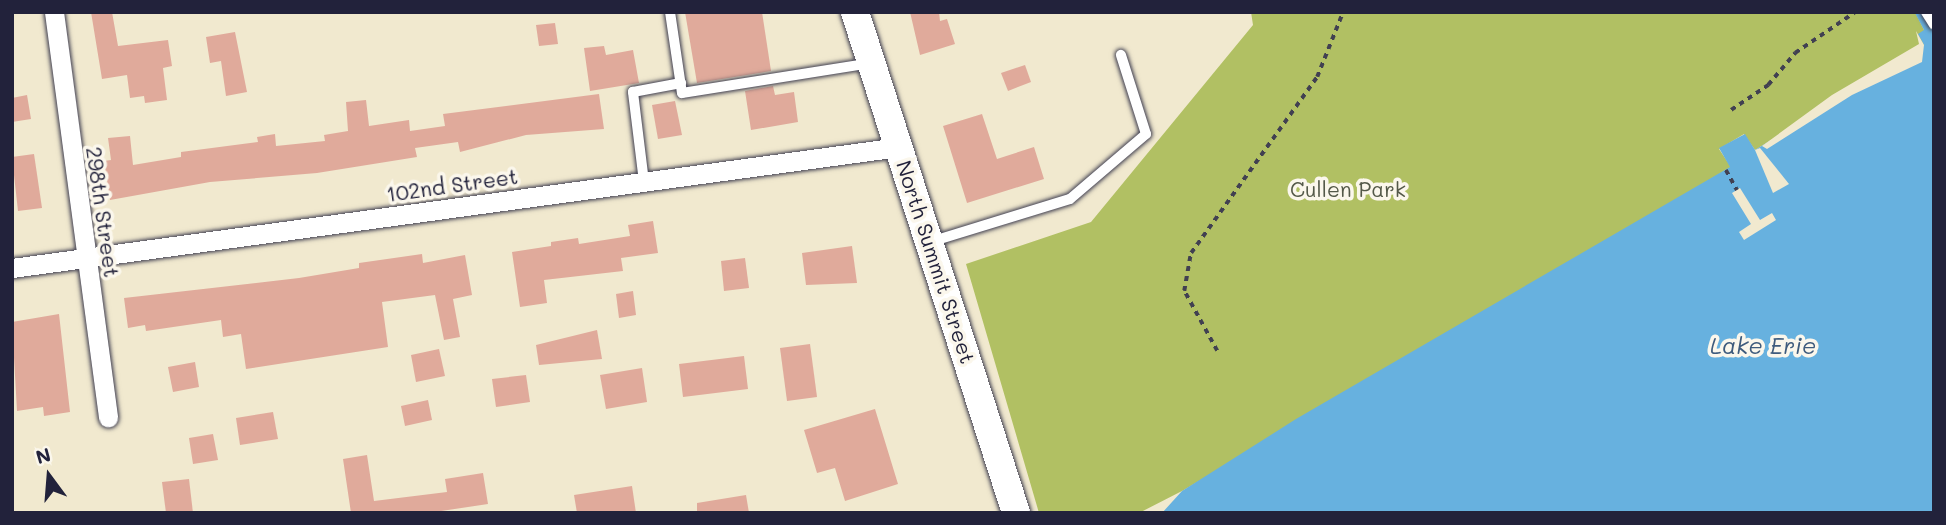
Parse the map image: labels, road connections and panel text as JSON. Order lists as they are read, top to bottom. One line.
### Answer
{"streets":{"main road":["North Summit Street"],"street":["102nd Street","298th Street"]},"crossings":[["102nd Street","298th Street"],["102nd Street","North Summit Street"]],"water":["Lake Erie"],"parks":["Cullen Park"],"north":"top"}
